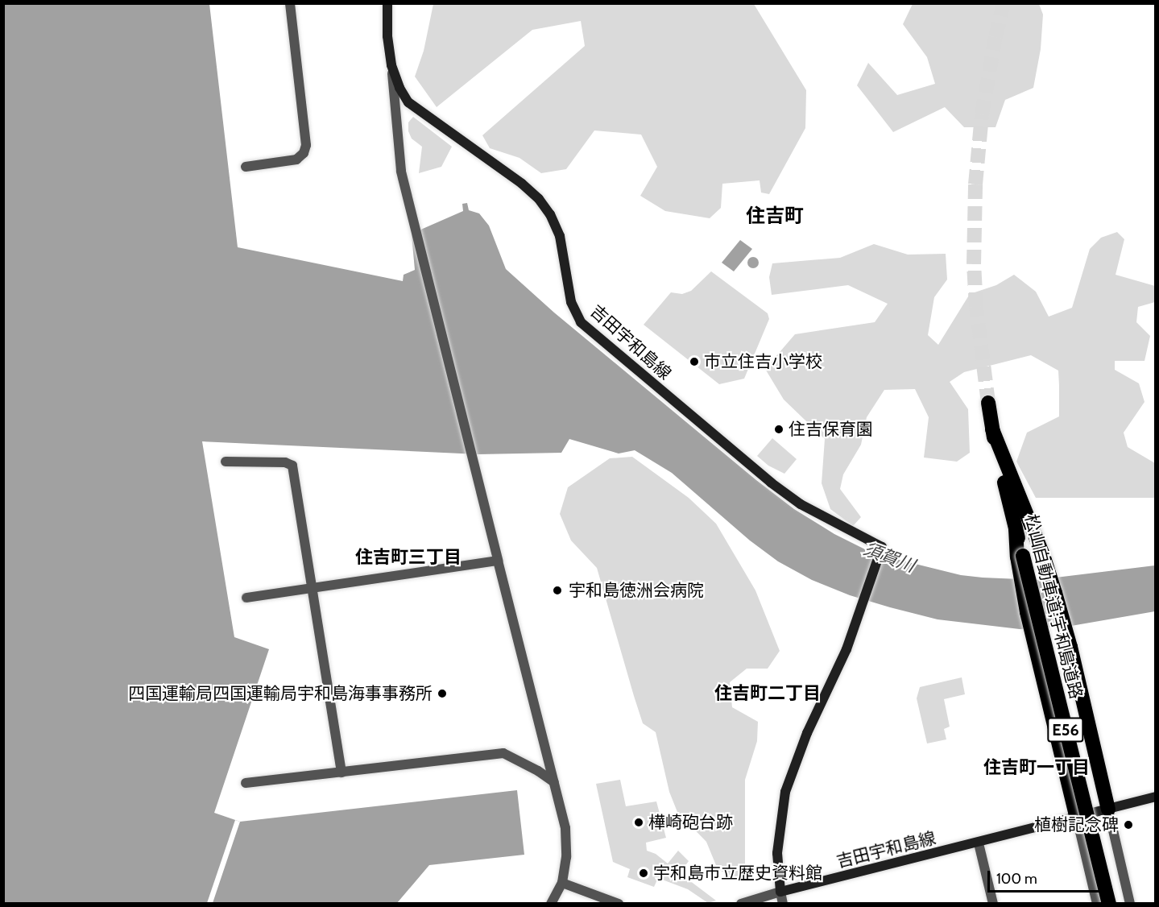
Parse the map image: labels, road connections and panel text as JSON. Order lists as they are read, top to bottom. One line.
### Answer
{"streets":{"highway":["松山自動車道;宇和島道路","E56"],"main road":["吉田宇和島線"]},"districts":["住吉町","住吉町三丁目","住吉町二丁目","住吉町一丁目"],"water":["須賀川"],"places":["市立住吉小学校","住吉保育園","宇和島徳洲会病院","四国運輸局四国運輸局宇和島海事事務所","樺崎砲台跡","植樹記念碑","宇和島市立歴史資料館"],"scale_bar":"100 m"}
